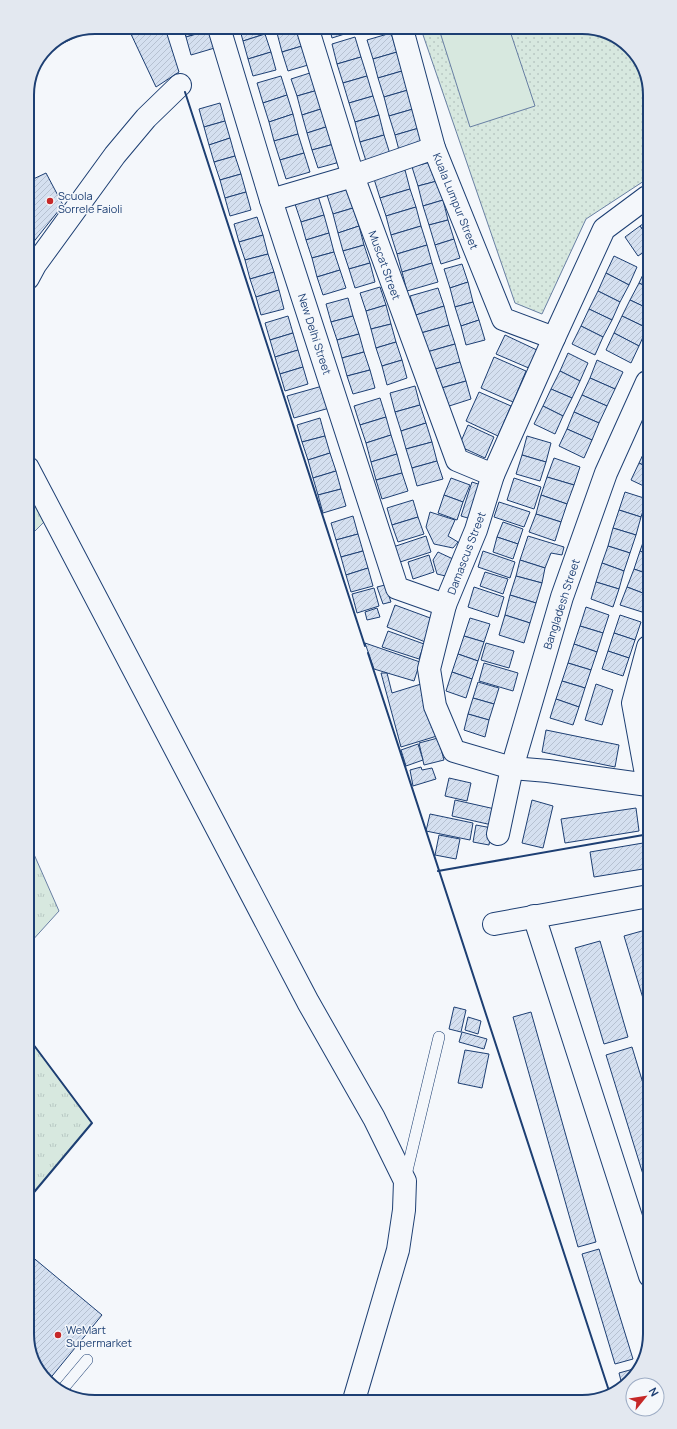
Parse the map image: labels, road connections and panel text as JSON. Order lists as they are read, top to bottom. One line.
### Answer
{"streets":{"street":["Kuala Lumpur Street","Muscat Street","New Delhi Street","Damascus Street","Bangladesh Street"]},"crossings":[["Kuala Lumpur Street","Damascus Street"],["Muscat Street","Damascus Street"],["New Delhi Street","Damascus Street"],["Damascus Street","Bangladesh Street"]],"places":["Scuola Sorrele Faioli","WeMart Supermarket"],"north":"top right"}
